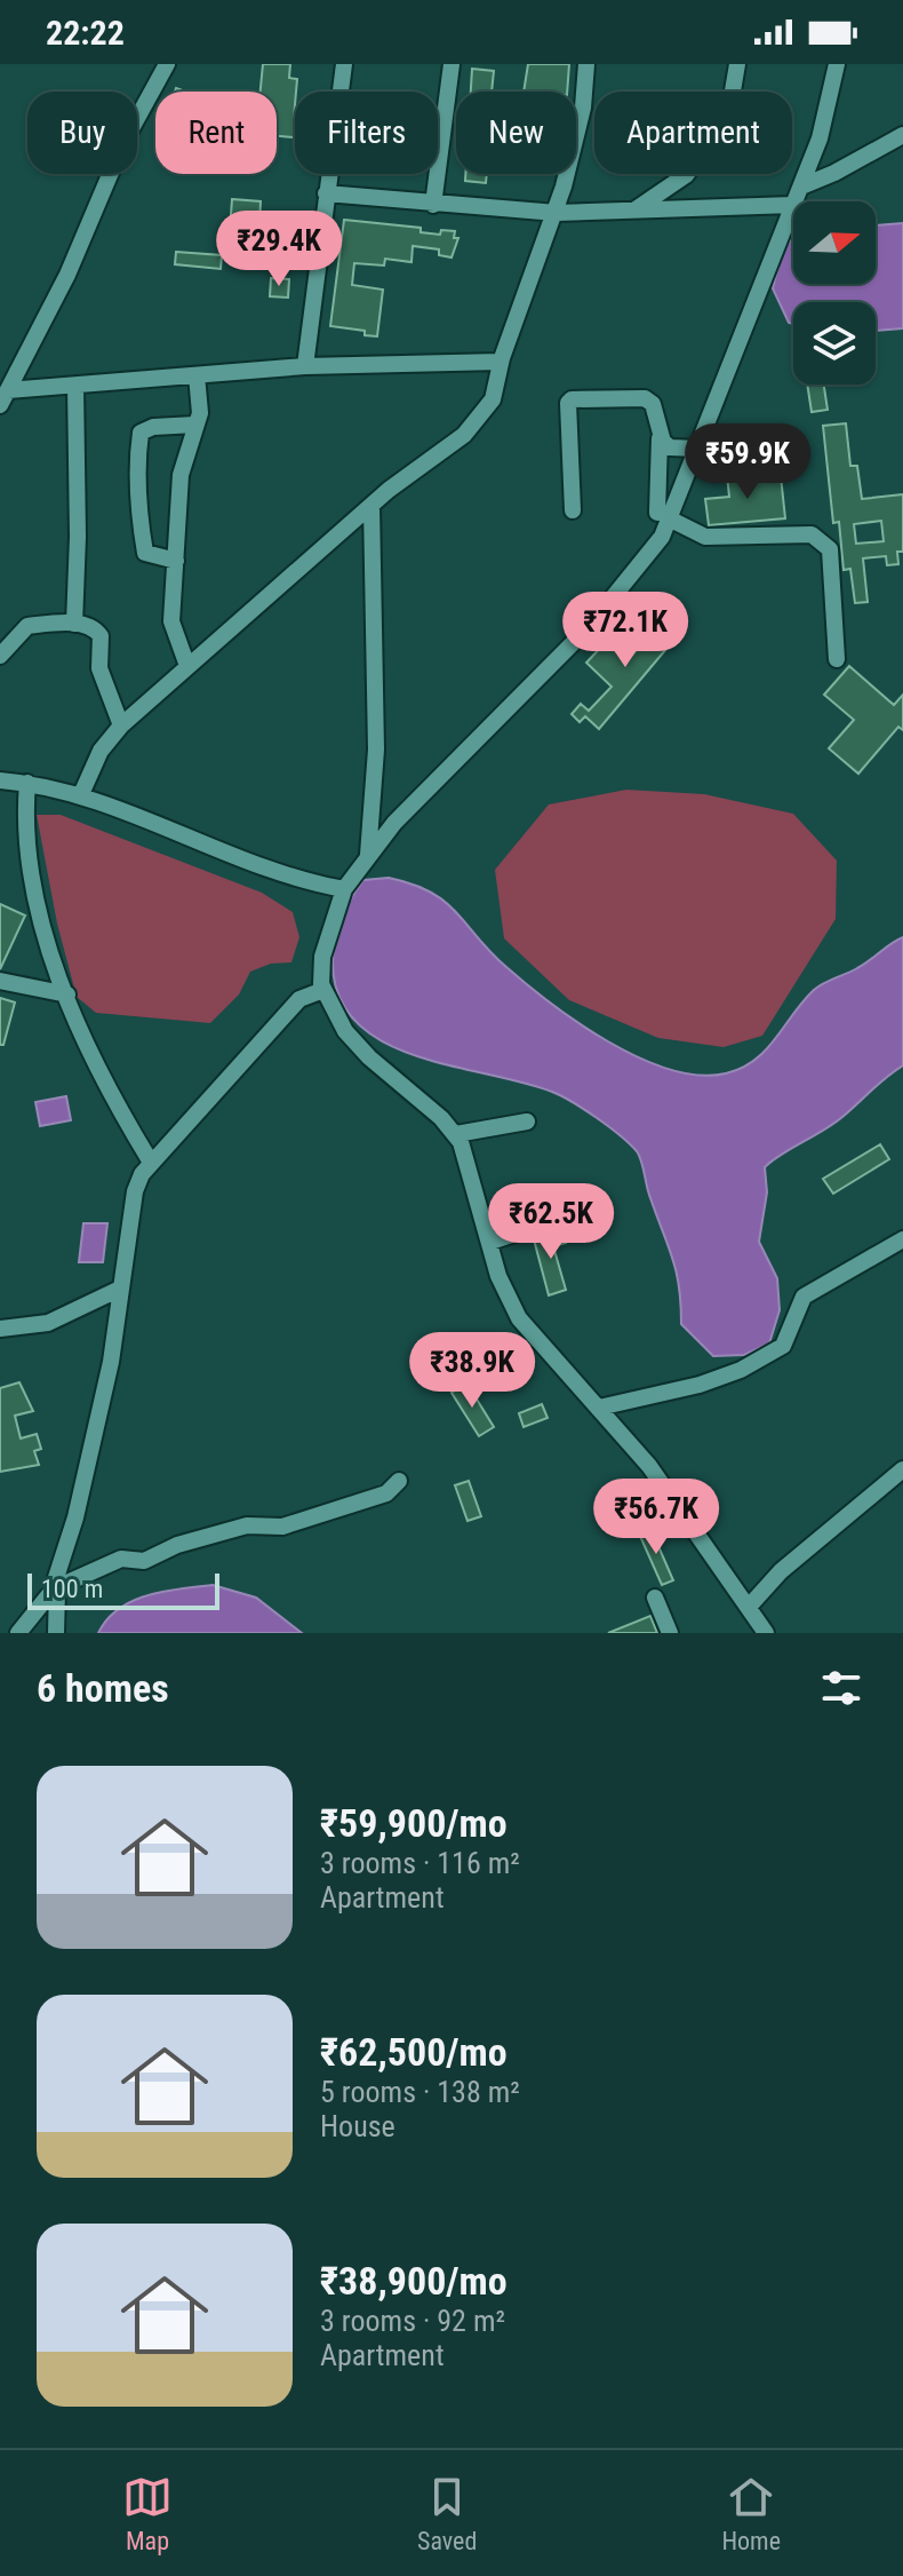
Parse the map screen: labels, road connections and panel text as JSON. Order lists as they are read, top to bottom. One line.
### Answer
{"scale_bar":"100 m","north":"right","page":{"status":"22:22","chip":["Buy","Rent","Filters","New","Apartment"],"price":["₹29.4K","₹59.9K","₹72.1K","₹62.5K","₹38.9K","₹56.7K"],"scale":"100 m","heading":"6 homes","list":[{"name":"₹59,900/mo","note":"3 rooms · 116 m² · Apartment"},{"name":"₹62,500/mo","note":"5 rooms · 138 m² · House"},{"name":"₹38,900/mo","note":"3 rooms · 92 m² · Apartment"}],"tabs":["Map","Saved","Home"]}}
